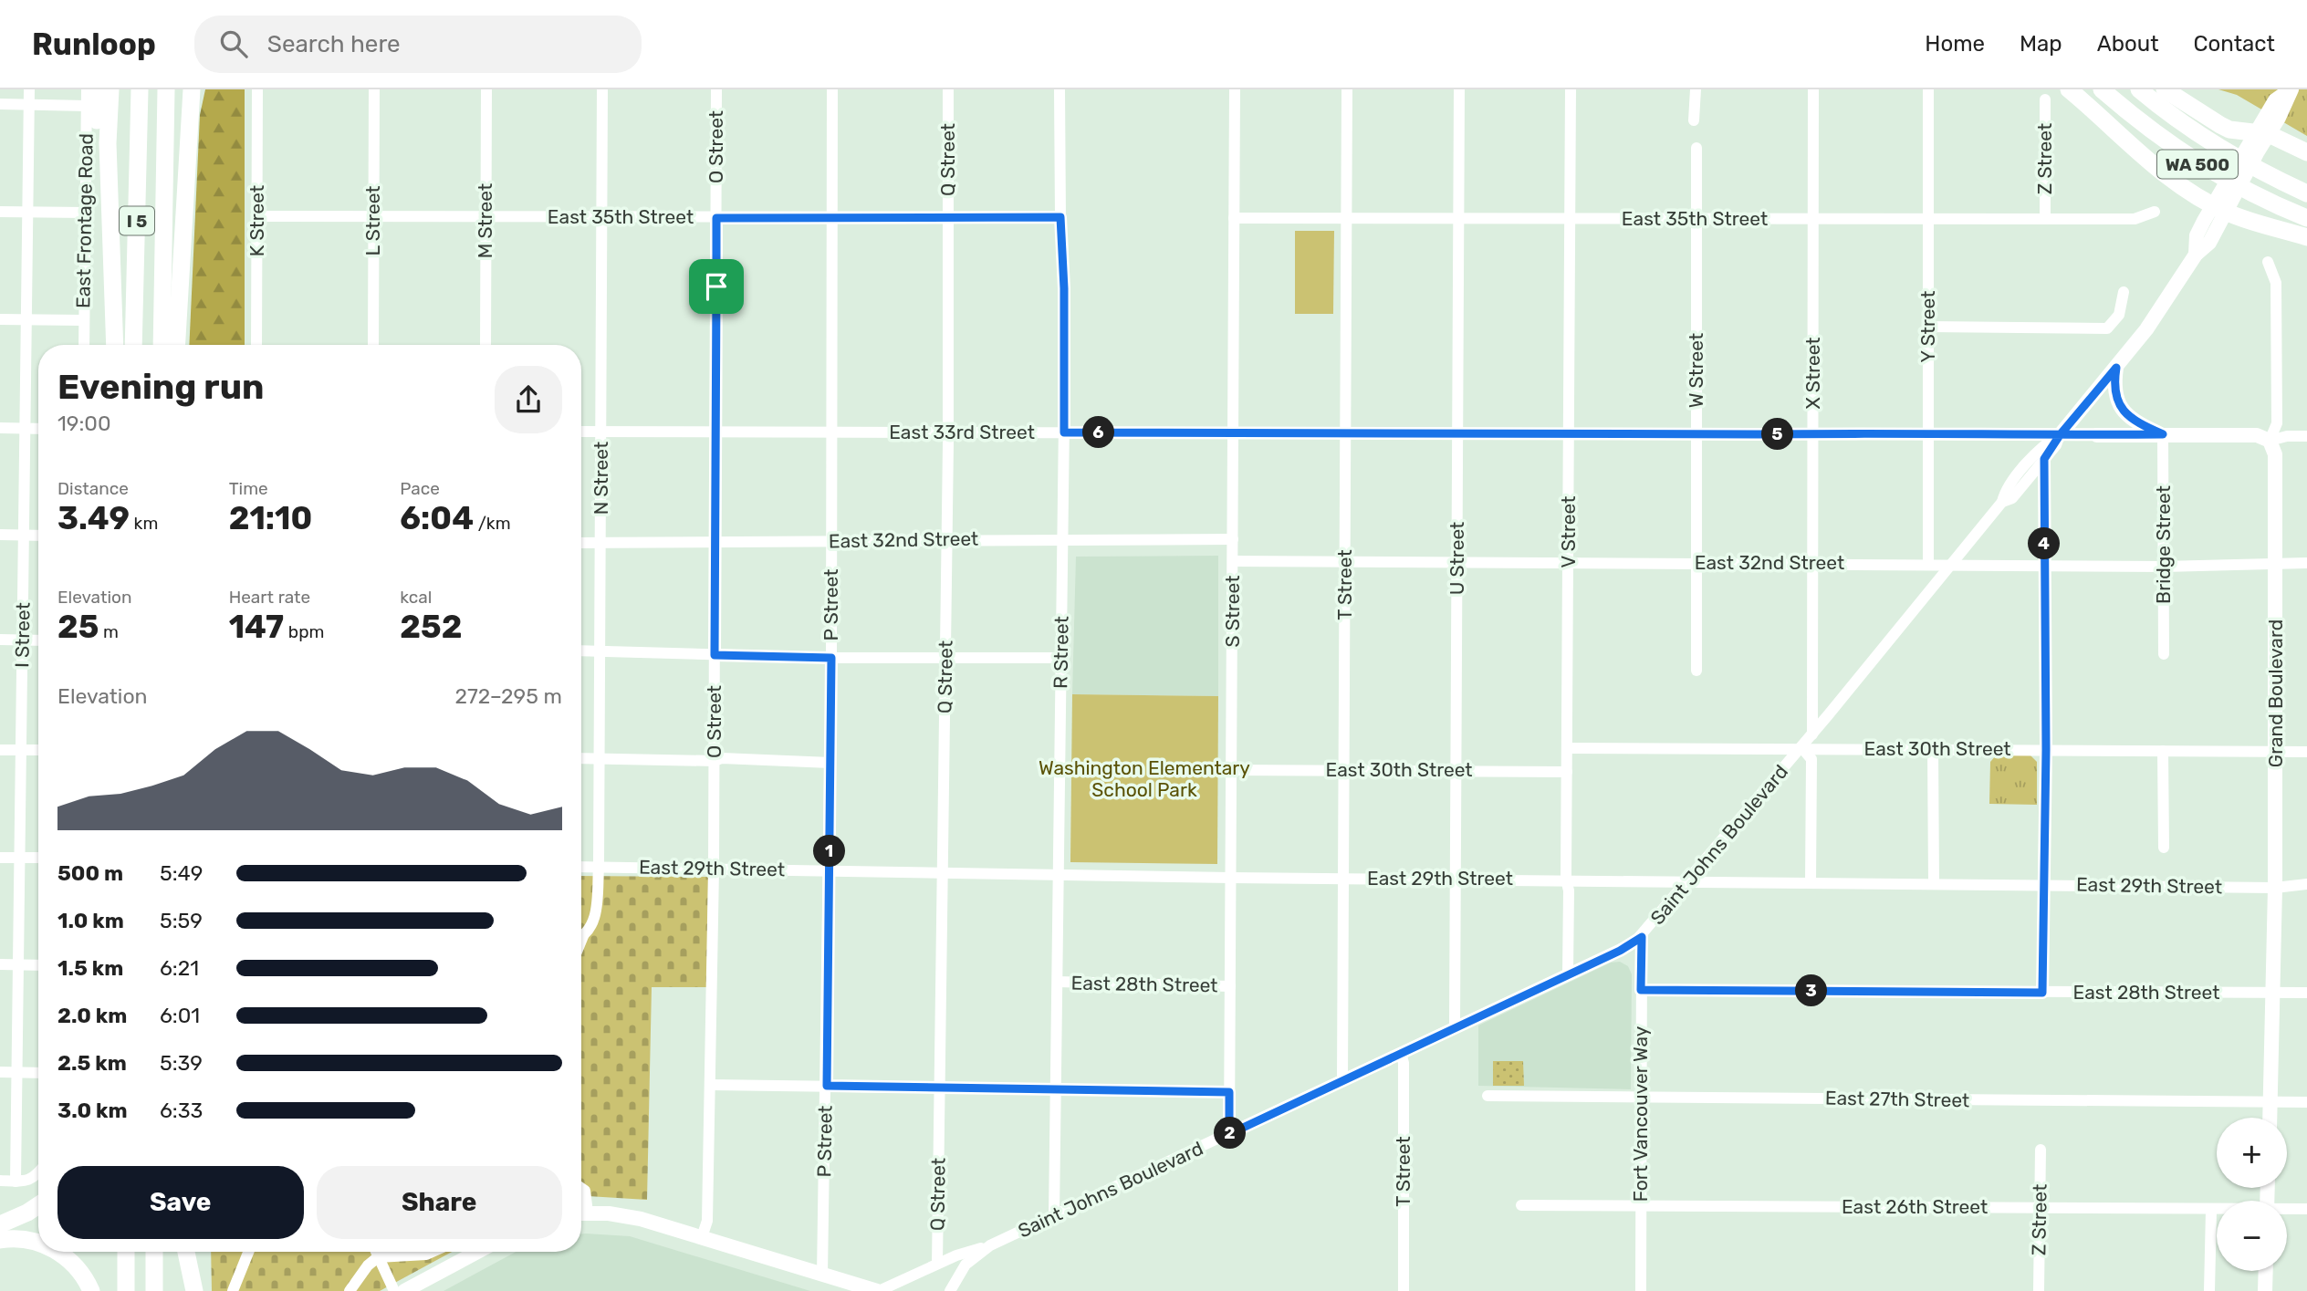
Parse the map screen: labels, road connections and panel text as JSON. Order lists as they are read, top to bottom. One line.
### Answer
{"streets":{"highway":["WA 500","I 5"],"main road":["East 33rd Street","Grand Boulevard","Saint Johns Boulevard"],"street":["O Street","Z Street","Q Street","East 35th Street","East Frontage Road","K Street","L Street","M Street","Y Street","W Street","X Street","N Street","V Street","East 32nd Street","Bridge Street","U Street","T Street","P Street","S Street","I Street","R Street","East 30th Street","East 29th Street","East 28th Street","East 27th Street","Fort Vancouver Way","East 26th Street"]},"crossings":[["O Street","East 35th Street"],["O Street","East 33rd Street"],["O Street","East 32nd Street"],["O Street","East 29th Street"],["Z Street","East 35th Street"],["Z Street","East 26th Street"],["Q Street","East 35th Street"],["Q Street","East 33rd Street"],["Q Street","East 32nd Street"],["Q Street","East 29th Street"],["East 35th Street","K Street"],["East 35th Street","L Street"],["East 35th Street","M Street"],["East 35th Street","Y Street"],["East 35th Street","W Street"],["East 35th Street","X Street"],["East 35th Street","N Street"],["East 35th Street","V Street"],["East 35th Street","U Street"],["East 35th Street","T Street"],["East 35th Street","P Street"],["East 35th Street","S Street"],["East 35th Street","R Street"],["Y Street","East 33rd Street"],["Y Street","East 32nd Street"],["W Street","East 33rd Street"],["W Street","East 32nd Street"],["X Street","East 33rd Street"],["X Street","East 32nd Street"],["X Street","Saint Johns Boulevard"],["East 33rd Street","N Street"],["East 33rd Street","V Street"],["East 33rd Street","Bridge Street"],["East 33rd Street","U Street"],["East 33rd Street","T Street"],["East 33rd Street","P Street"],["East 33rd Street","S Street"],["East 33rd Street","R Street"],["East 33rd Street","Grand Boulevard"],["East 33rd Street","Saint Johns Boulevard"],["N Street","East 32nd Street"],["N Street","East 29th Street"],["V Street","East 32nd Street"],["V Street","East 30th Street"],["V Street","Saint Johns Boulevard"],["V Street","East 29th Street"],["East 32nd Street","Bridge Street"],["East 32nd Street","U Street"],["East 32nd Street","T Street"],["East 32nd Street","P Street"],["East 32nd Street","S Street"],["East 32nd Street","R Street"],["East 32nd Street","Grand Boulevard"],["East 32nd Street","Saint Johns Boulevard"],["U Street","East 30th Street"],["U Street","Saint Johns Boulevard"],["U Street","East 29th Street"],["T Street","East 30th Street"],["T Street","Saint Johns Boulevard"],["T Street","East 29th Street"],["P Street","East 29th Street"],["S Street","East 30th Street"],["S Street","Saint Johns Boulevard"],["S Street","East 29th Street"],["S Street","East 28th Street"],["R Street","Saint Johns Boulevard"],["R Street","East 29th Street"],["R Street","East 28th Street"],["Grand Boulevard","East 30th Street"],["Grand Boulevard","East 29th Street"],["Grand Boulevard","East 28th Street"],["Grand Boulevard","East 27th Street"],["East 30th Street","Saint Johns Boulevard"],["Saint Johns Boulevard","East 29th Street"],["Saint Johns Boulevard","Fort Vancouver Way"],["East 28th Street","Fort Vancouver Way"],["East 27th Street","Fort Vancouver Way"],["Fort Vancouver Way","East 26th Street"]],"parks":["Washington Elementary School Park"],"page":{"header":"Runloop","search":"Search here","nav":["Home","Map","About","Contact"],"heading":["Evening run","19:00"],"pins":["6","5","4","1","3","2"],"stats":[["Distance","3.49 km"],["Time","21:10"],["Pace","6:04 /km"],["Elevation","25 m"],["Heart rate","147 bpm"],["kcal","252"]],"chart":["Elevation","272–295 m"],"list":[{"name":"500 m","note":"5:49"},{"name":"1.0 km","note":"5:59"},{"name":"1.5 km","note":"6:21"},{"name":"2.0 km","note":"6:01"},{"name":"2.5 km","note":"5:39"},{"name":"3.0 km","note":"6:33"}],"map_buttons":["+","−"],"buttons":["Save","Share"]}}
